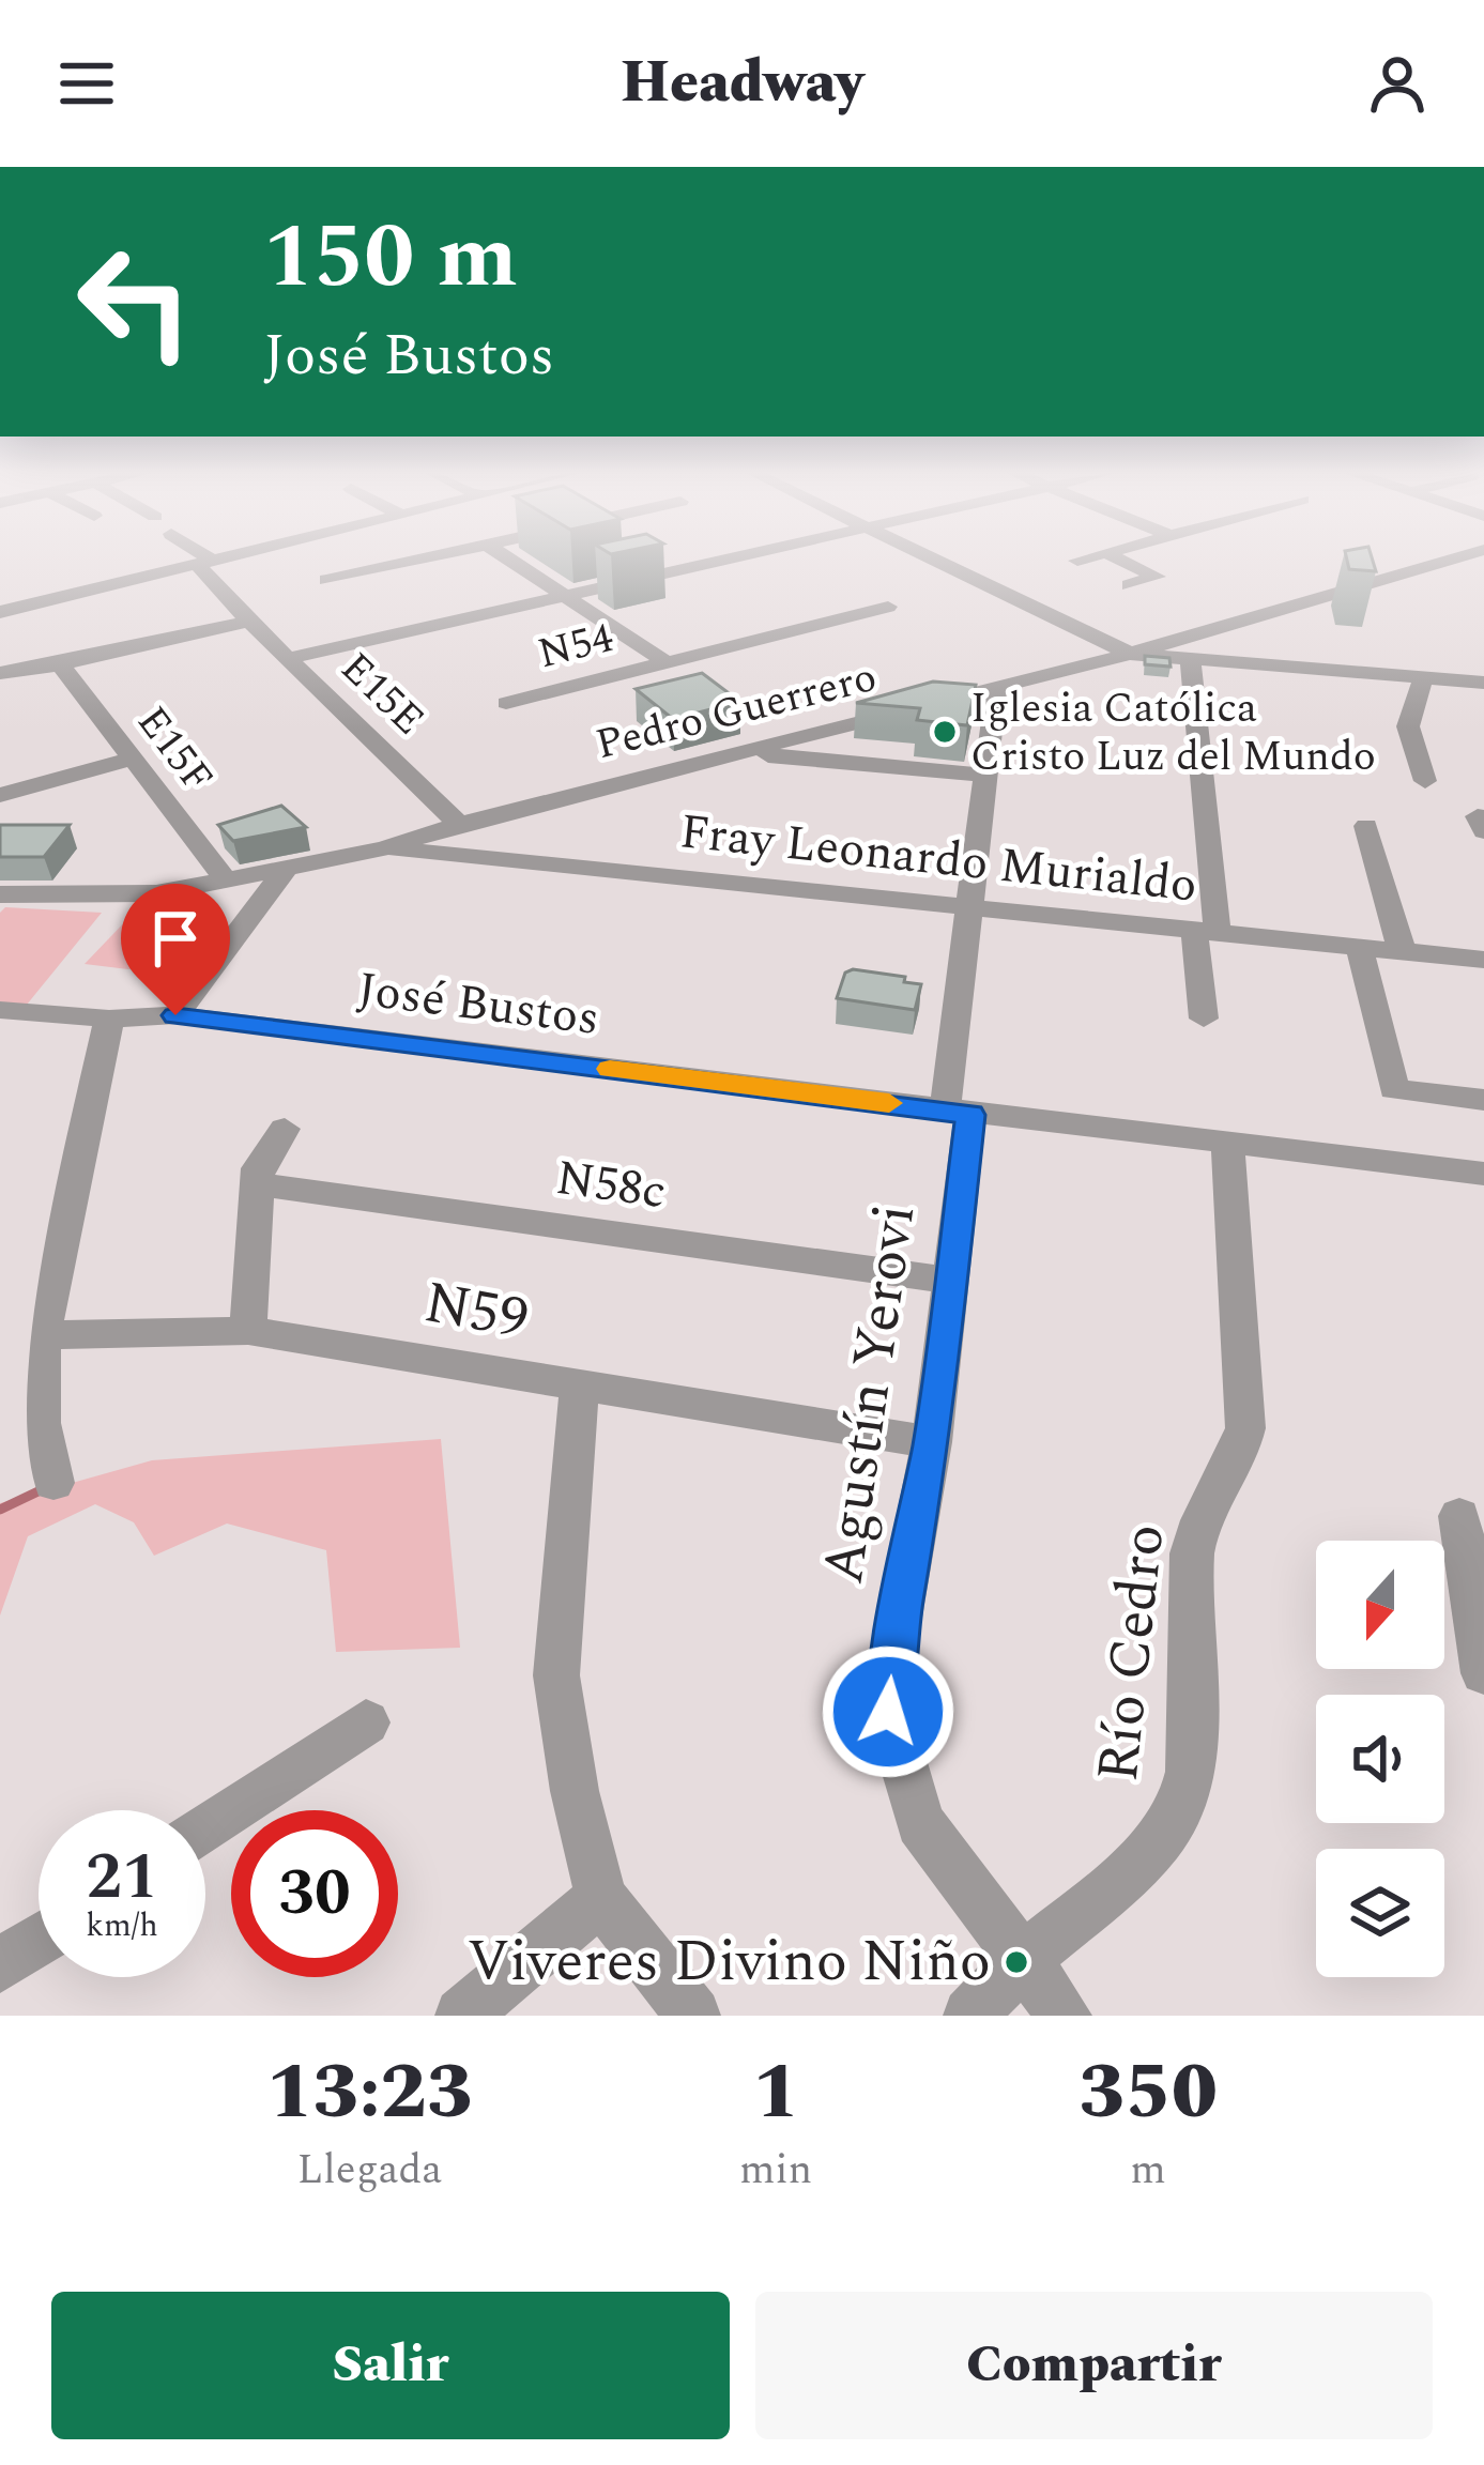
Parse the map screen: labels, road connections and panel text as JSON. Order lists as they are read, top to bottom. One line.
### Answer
{"streets":{"street":["N54","E15E","Pedro Guerrero","E15F","Fray Leonardo Murialdo","José Bustos","N58c","N59","Agustín Yerovi","Río Cedro"]},"crossings":[["E15E","Pedro Guerrero"],["Pedro Guerrero","E15F"],["Pedro Guerrero","Fray Leonardo Murialdo"],["Pedro Guerrero","Agustín Yerovi"],["Fray Leonardo Murialdo","Agustín Yerovi"],["José Bustos","Agustín Yerovi"],["José Bustos","Río Cedro"],["N58c","Agustín Yerovi"],["N59","Agustín Yerovi"],["Agustín Yerovi","Río Cedro"]],"places":["Iglesia Católica Cristo Luz del Mundo","Viveres Divino Niño"],"north":"bottom","page":{"header":"Headway","turn":["150 m","José Bustos"],"speed":"21 km/h","limit":"30","eta":["13:23","Llegada","1","min","350","m"],"buttons":["Salir","Compartir"]}}
